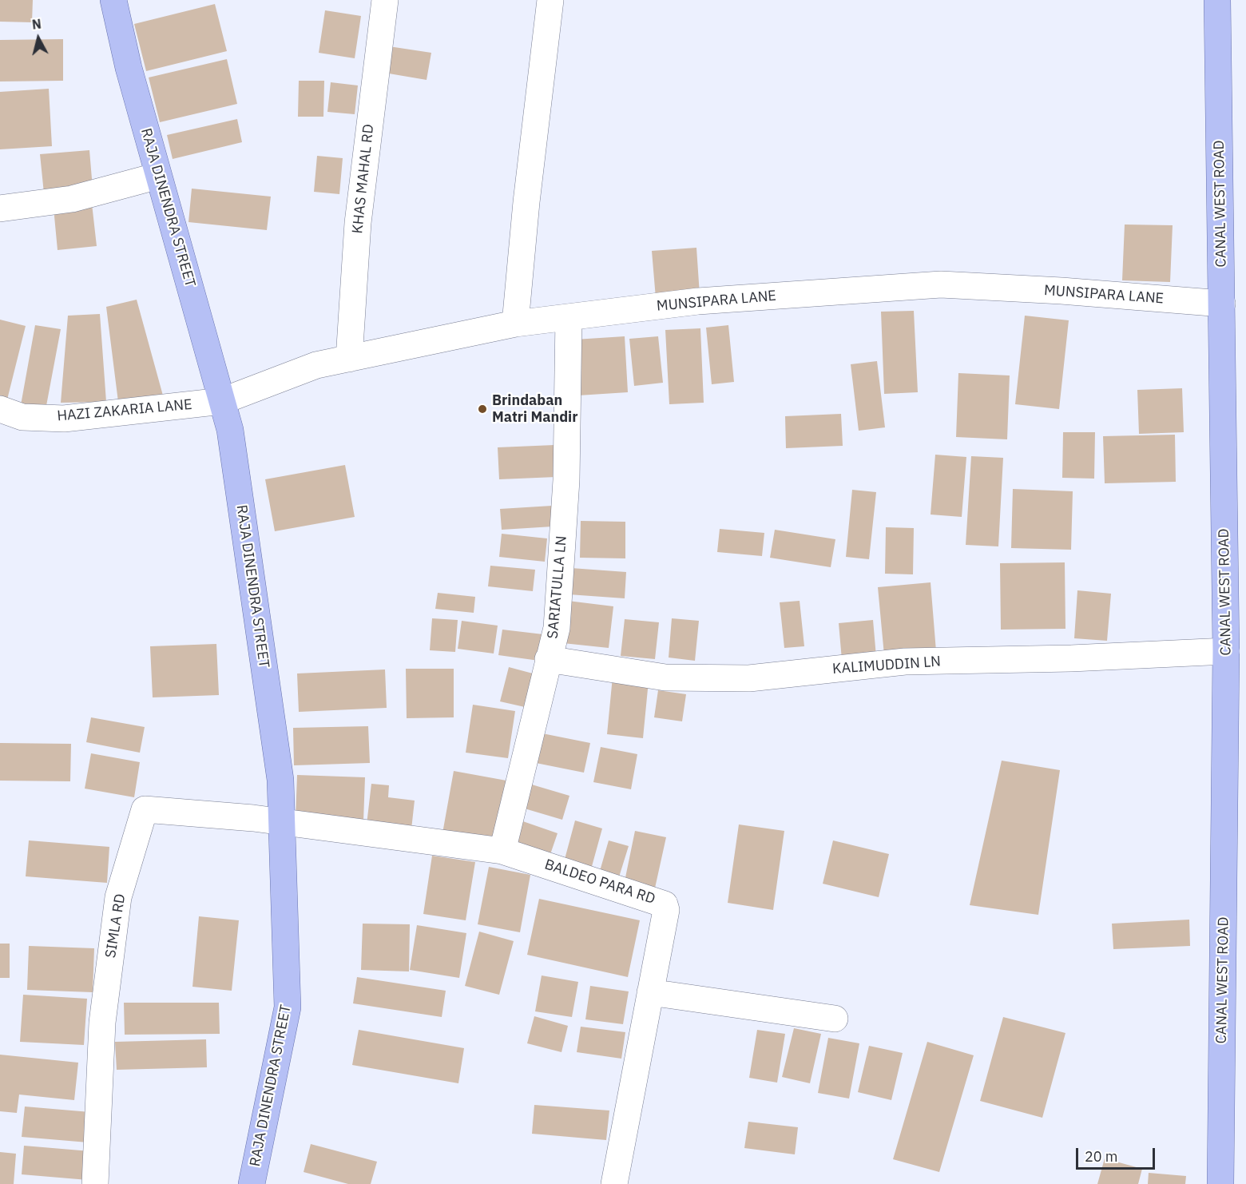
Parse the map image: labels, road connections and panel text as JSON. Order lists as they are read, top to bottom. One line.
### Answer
{"streets":{"main road":["CANAL WEST ROAD","RAJA DINENDRA STREET"],"street":["KHAS MAHAL RD","MUNSIPARA LANE","HAZI ZAKARIA LANE","SARIATULLA LN","KALIMUDDIN LN","BALDEO PARA RD","SIMLA RD"]},"crossings":[["KHAS MAHAL RD","MUNSIPARA LANE"],["CANAL WEST ROAD","MUNSIPARA LANE"],["CANAL WEST ROAD","KALIMUDDIN LN"],["RAJA DINENDRA STREET","MUNSIPARA LANE"],["RAJA DINENDRA STREET","HAZI ZAKARIA LANE"],["RAJA DINENDRA STREET","BALDEO PARA RD"],["RAJA DINENDRA STREET","SIMLA RD"],["MUNSIPARA LANE","HAZI ZAKARIA LANE"],["MUNSIPARA LANE","SARIATULLA LN"],["SARIATULLA LN","KALIMUDDIN LN"],["SARIATULLA LN","BALDEO PARA RD"],["BALDEO PARA RD","SIMLA RD"]],"places":["Brindaban Matri Mandir"],"scale_bar":"20 m","north":"top"}
